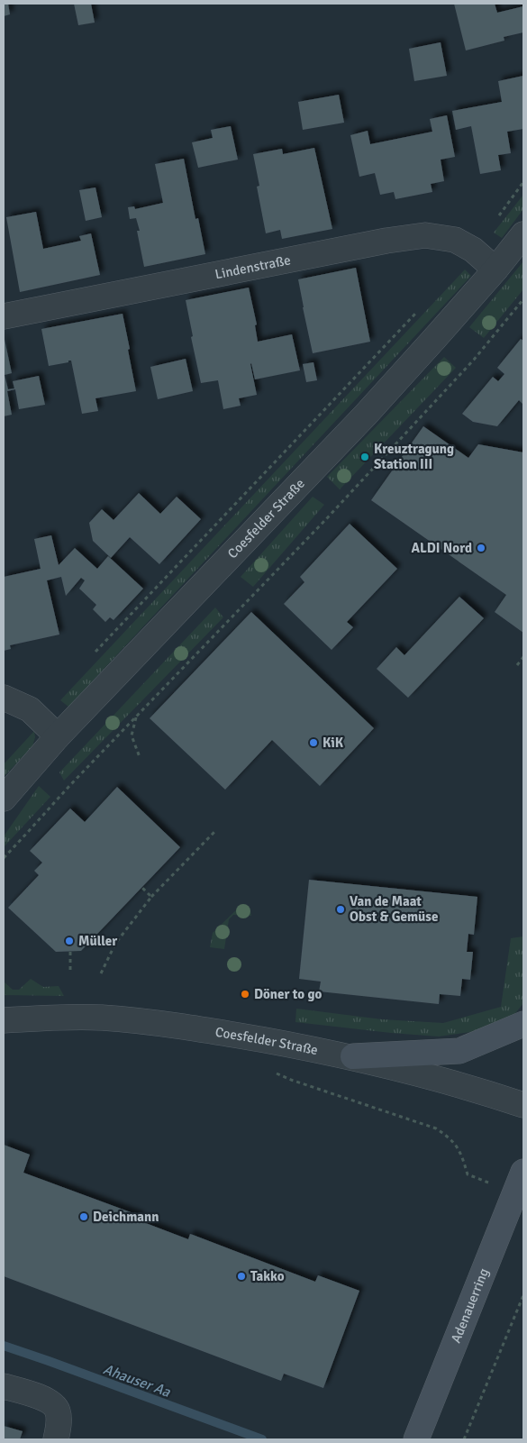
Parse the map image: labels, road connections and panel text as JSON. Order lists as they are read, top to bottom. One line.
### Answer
{"streets":{"main road":["Adenauerring"],"street":["Lindenstraße","Coesfelder Straße"]},"crossings":[["Lindenstraße","Coesfelder Straße"]],"water":["Ahauser Aa"],"places":["Kreuztragung Station III","ALDI Nord","KiK","Van de Maat Obst & Gemüse","Müller","Döner to go","Deichmann","Takko"]}
